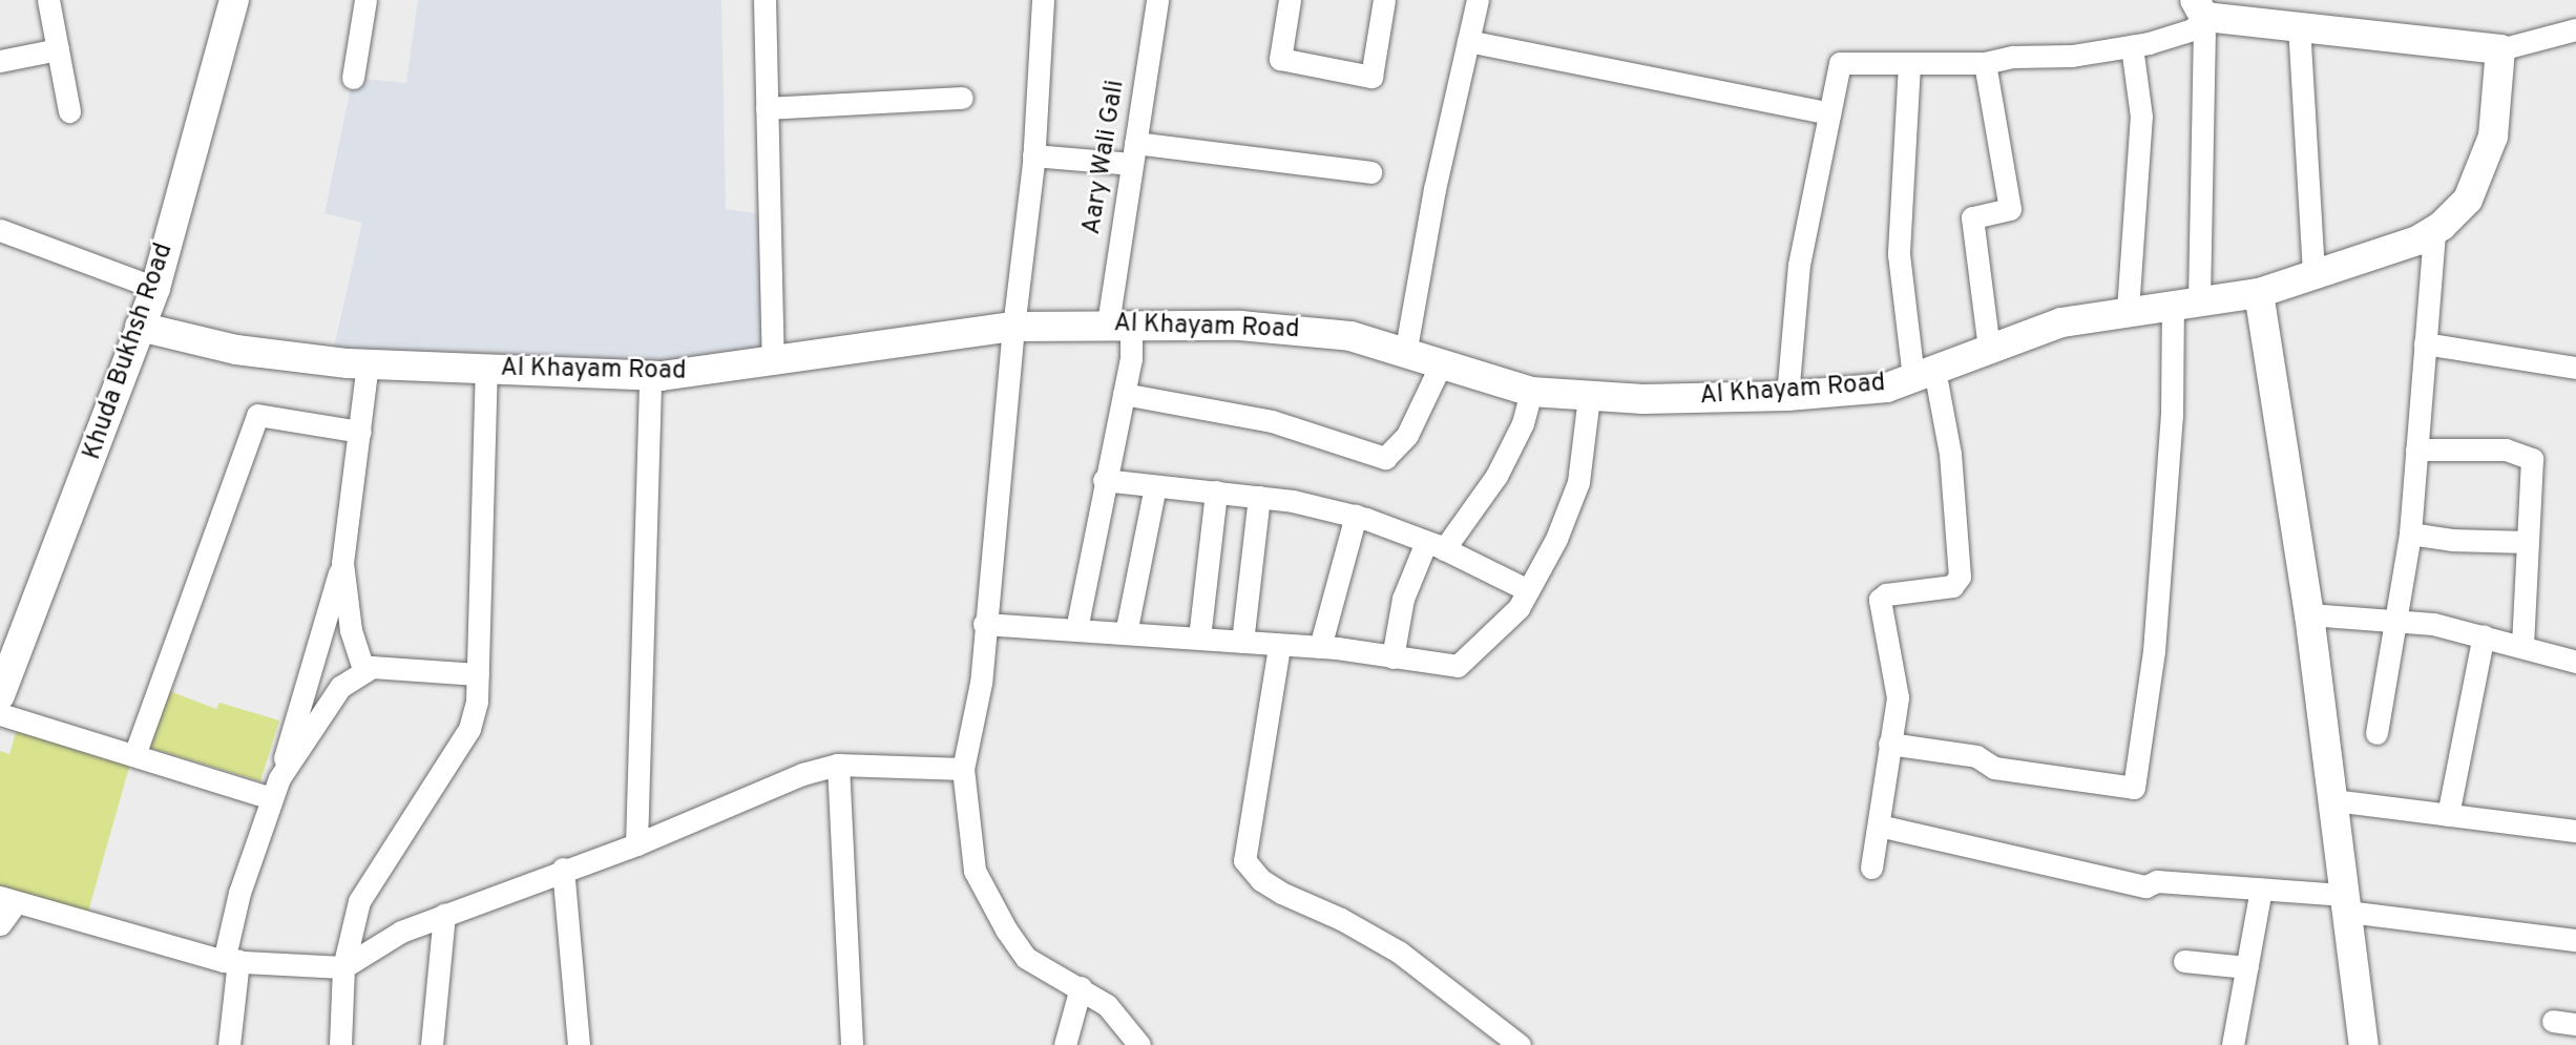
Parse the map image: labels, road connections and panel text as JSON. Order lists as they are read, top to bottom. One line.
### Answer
{"streets":{"street":["Aary Wali Gali","Al Khayam Road","Khuda Bukhsh Road"]},"crossings":[["Aary Wali Gali","Al Khayam Road"],["Al Khayam Road","Khuda Bukhsh Road"]]}
